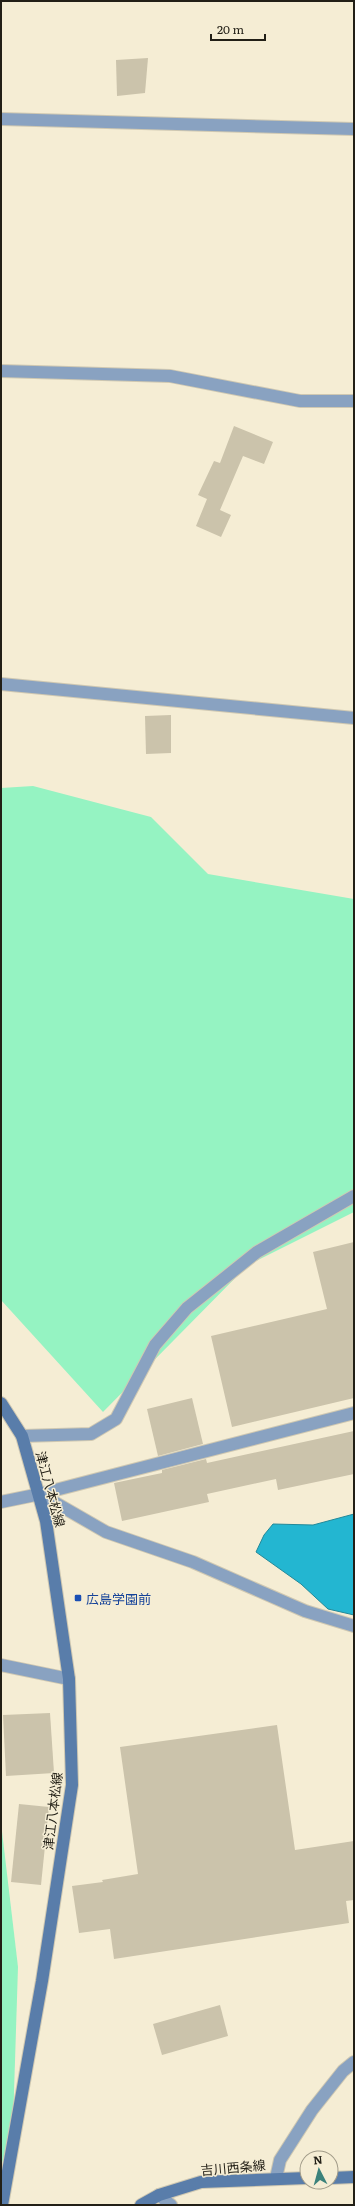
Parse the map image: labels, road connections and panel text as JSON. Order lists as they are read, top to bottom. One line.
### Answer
{"streets":{"main road":["津江八本松線","吉川西条線"]},"places":{"transit":["広島学園前"]},"scale_bar":"20 m","north":"top"}
